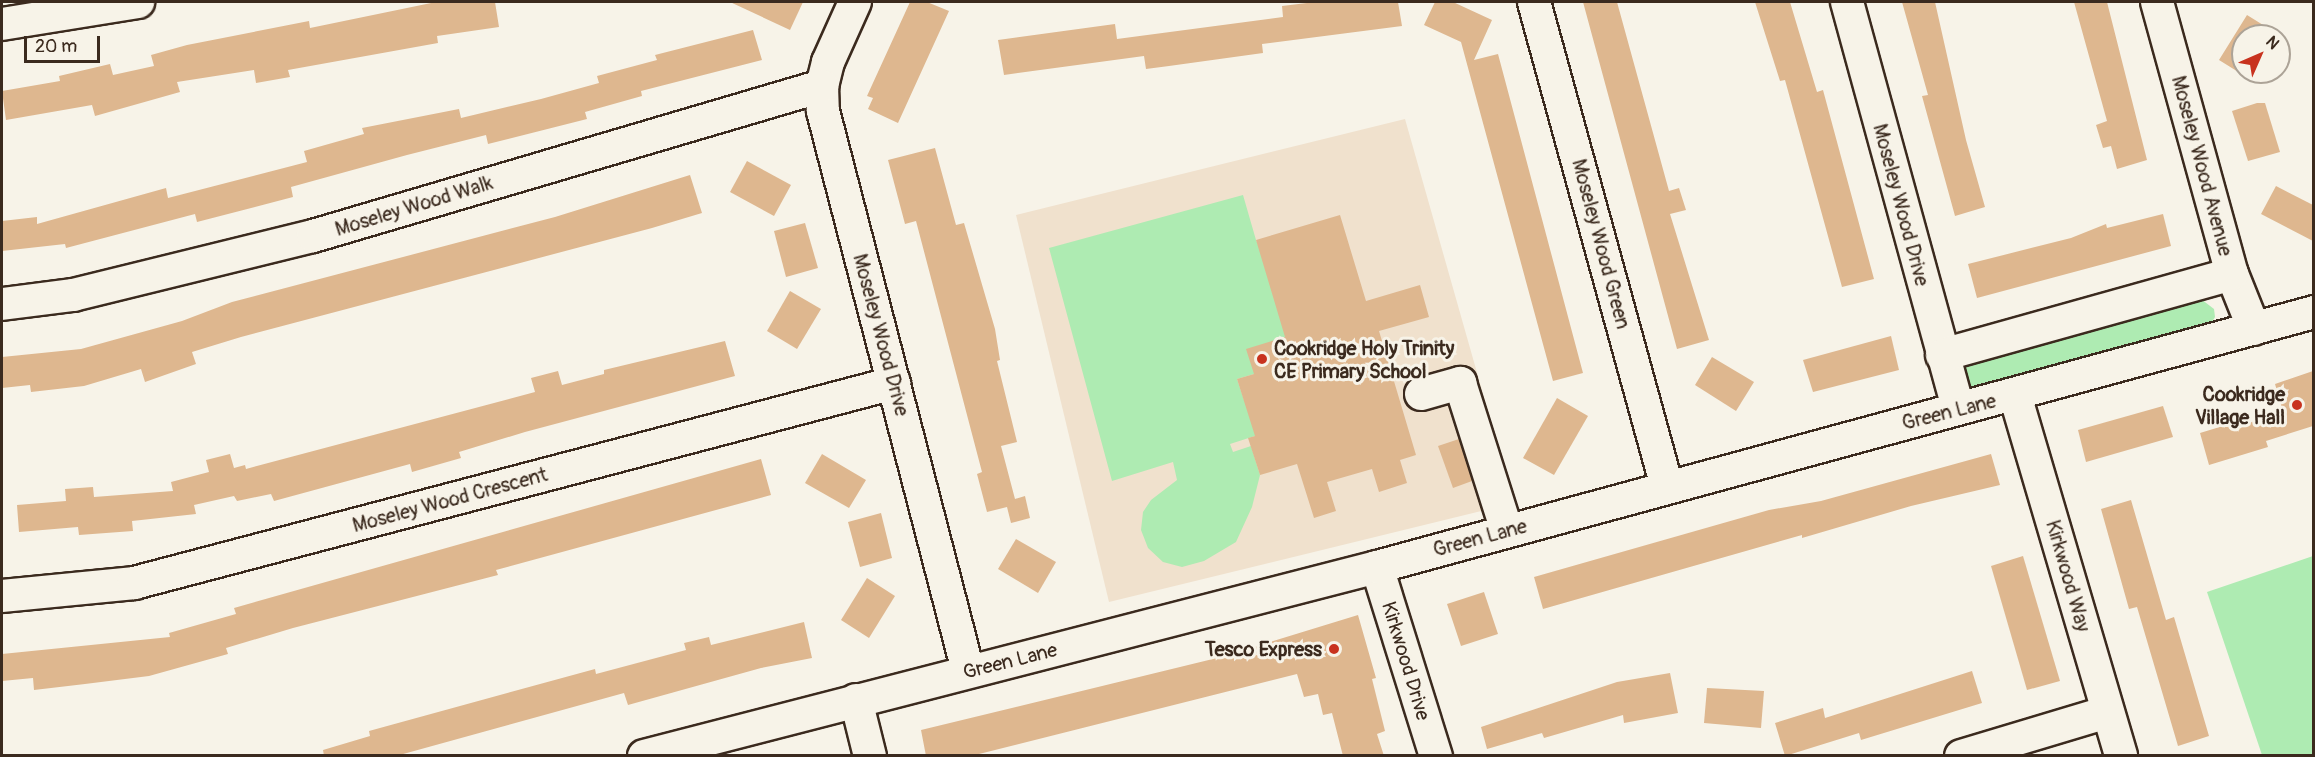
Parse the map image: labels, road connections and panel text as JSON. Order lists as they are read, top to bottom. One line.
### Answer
{"streets":{"street":["Moseley Wood Avenue","Moseley Wood Drive","Moseley Wood Walk","Moseley Wood Green","Green Lane","Moseley Wood Crescent","Kirkwood Way","Kirkwood Drive"]},"crossings":[["Moseley Wood Avenue","Green Lane"],["Moseley Wood Drive","Moseley Wood Walk"],["Moseley Wood Drive","Green Lane"],["Moseley Wood Drive","Moseley Wood Crescent"],["Moseley Wood Green","Green Lane"],["Green Lane","Kirkwood Way"],["Green Lane","Kirkwood Drive"]],"places":["Cookridge Holy Trinity CE Primary School","Cookridge Village Hall","Tesco Express"],"scale_bar":"20 m","north":"top right"}
